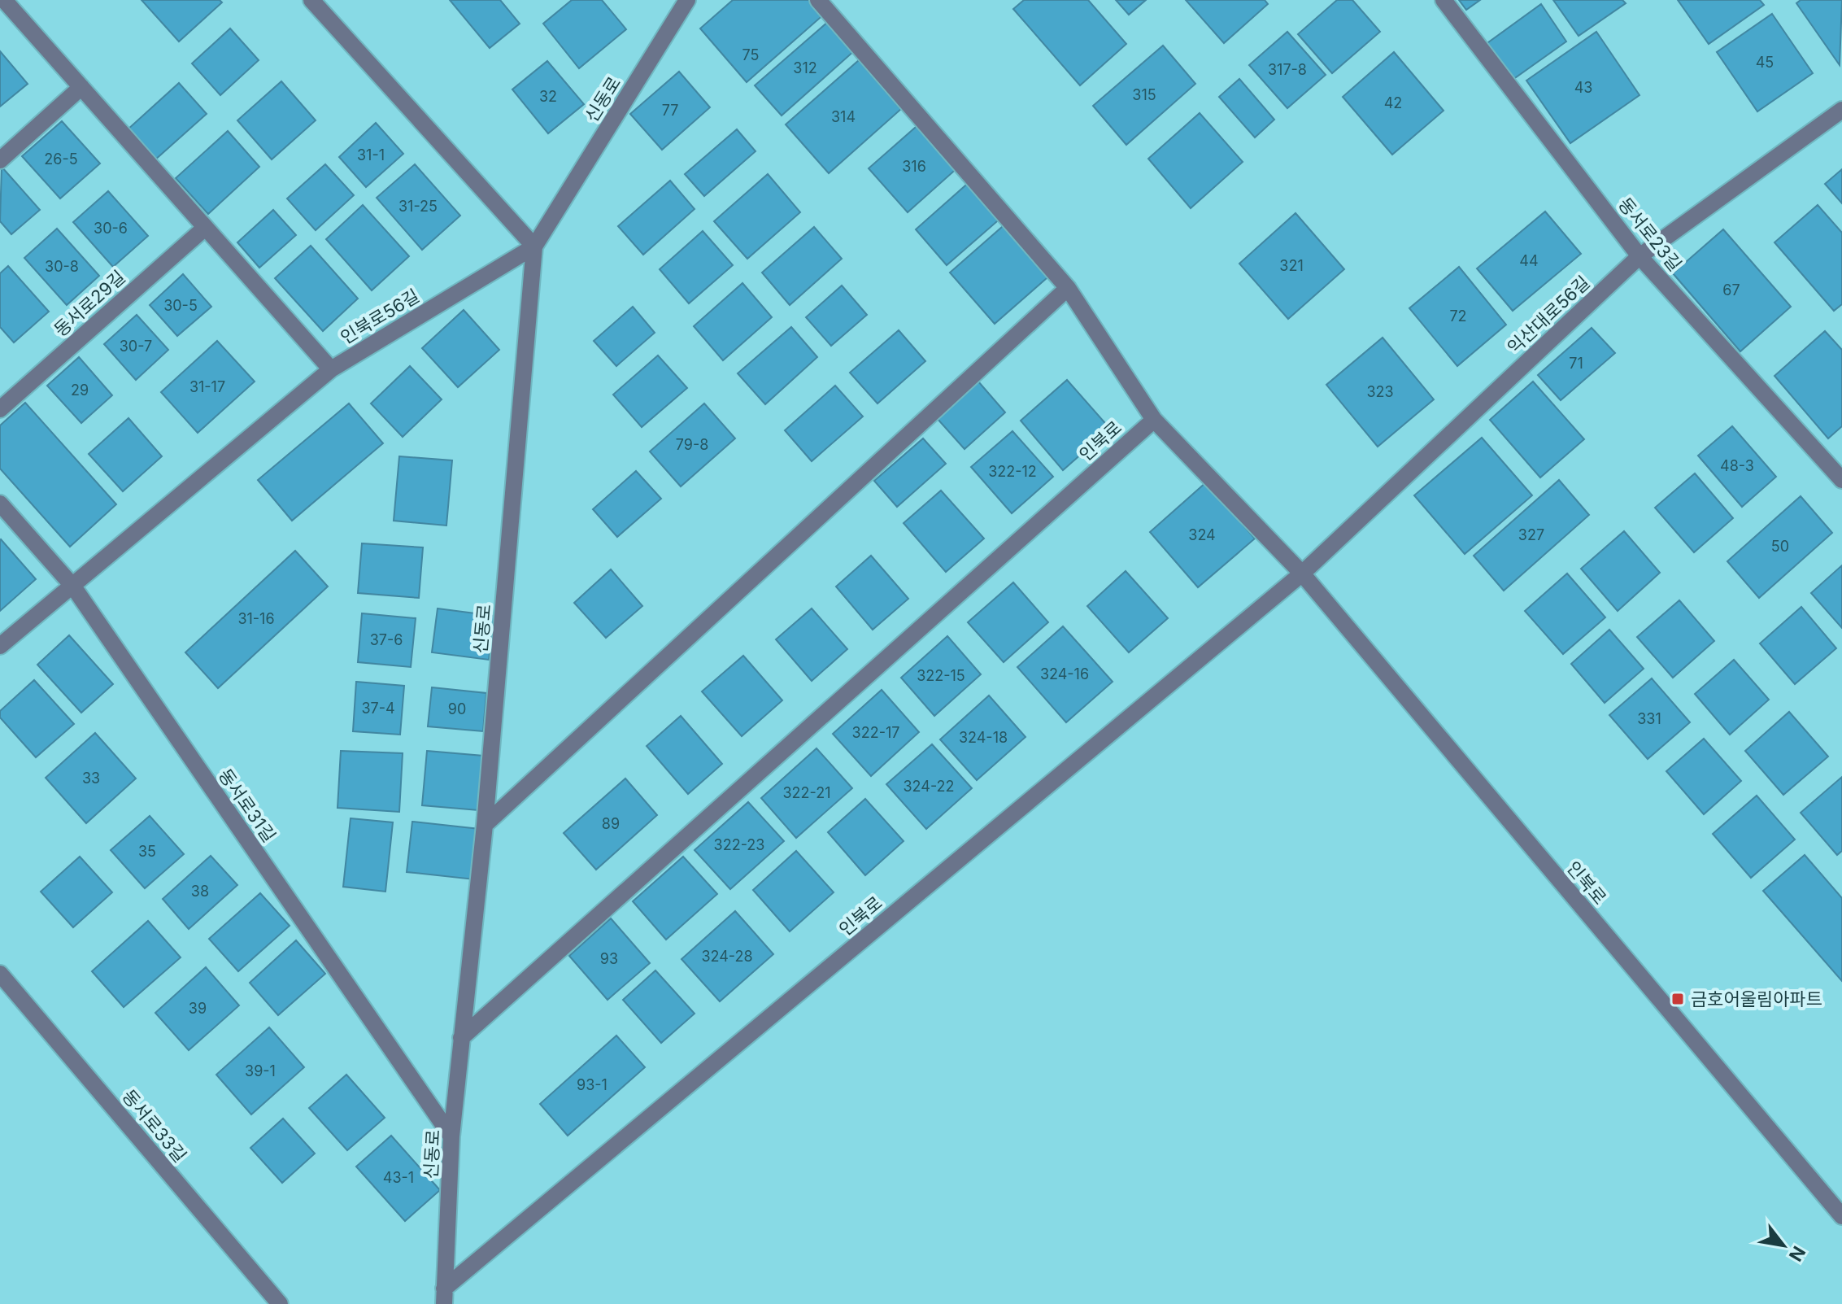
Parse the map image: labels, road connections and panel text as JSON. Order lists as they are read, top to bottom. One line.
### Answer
{"streets":{"street":["신동로","동서로23길","동서로29길","익산대로56길","인북로56길","인북로","동서로31길","동서로33길"]},"crossings":[["신동로","인북로56길"],["신동로","인북로"],["신동로","동서로31길"],["동서로23길","익산대로56길"],["익산대로56길","인북로"],["인북로56길","동서로31길"]],"places":{"transit":["금호어울림아파트"]},"house_numbers":["75","45","312","317-8","43","315","32","42","77","314","31-1","26-5","316","31-25","30-6","44","321","30-8","67","30-5","72","30-7","71","31-17","29","323","79-8","48-3","322-12","324","327","50","31-16","37-6","324-16","322-15","37-4","90","331","322-17","324-18","33","324-22","322-21","89","322-23","35","38","324-28","93","39","39-1","93-1","43-1"],"north":"bottom right"}
